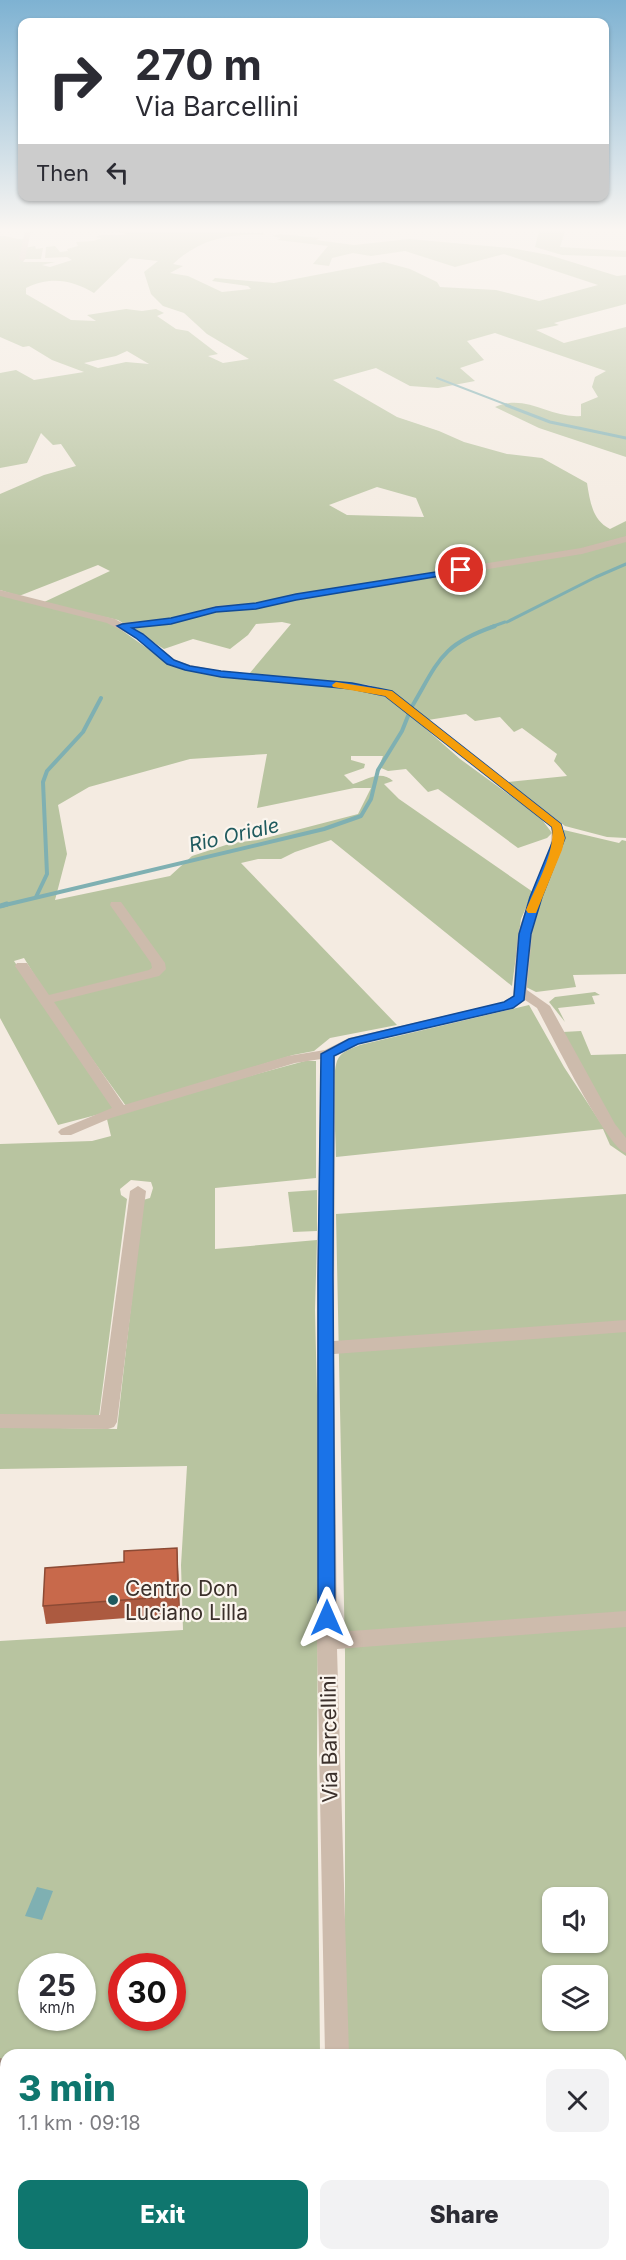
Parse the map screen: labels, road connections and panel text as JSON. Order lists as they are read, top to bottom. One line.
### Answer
{"streets":{"street":["Via Barcellini"]},"water":["Rio Oriale"],"places":["Centro Don Luciano Lilla"],"page":{"turn":["270 m","Via Barcellini"],"then":"Then","speed":"25 km/h","limit":"30","heading":["3 min","1.1 km · 09:18"],"buttons":["Exit","Share"]}}
